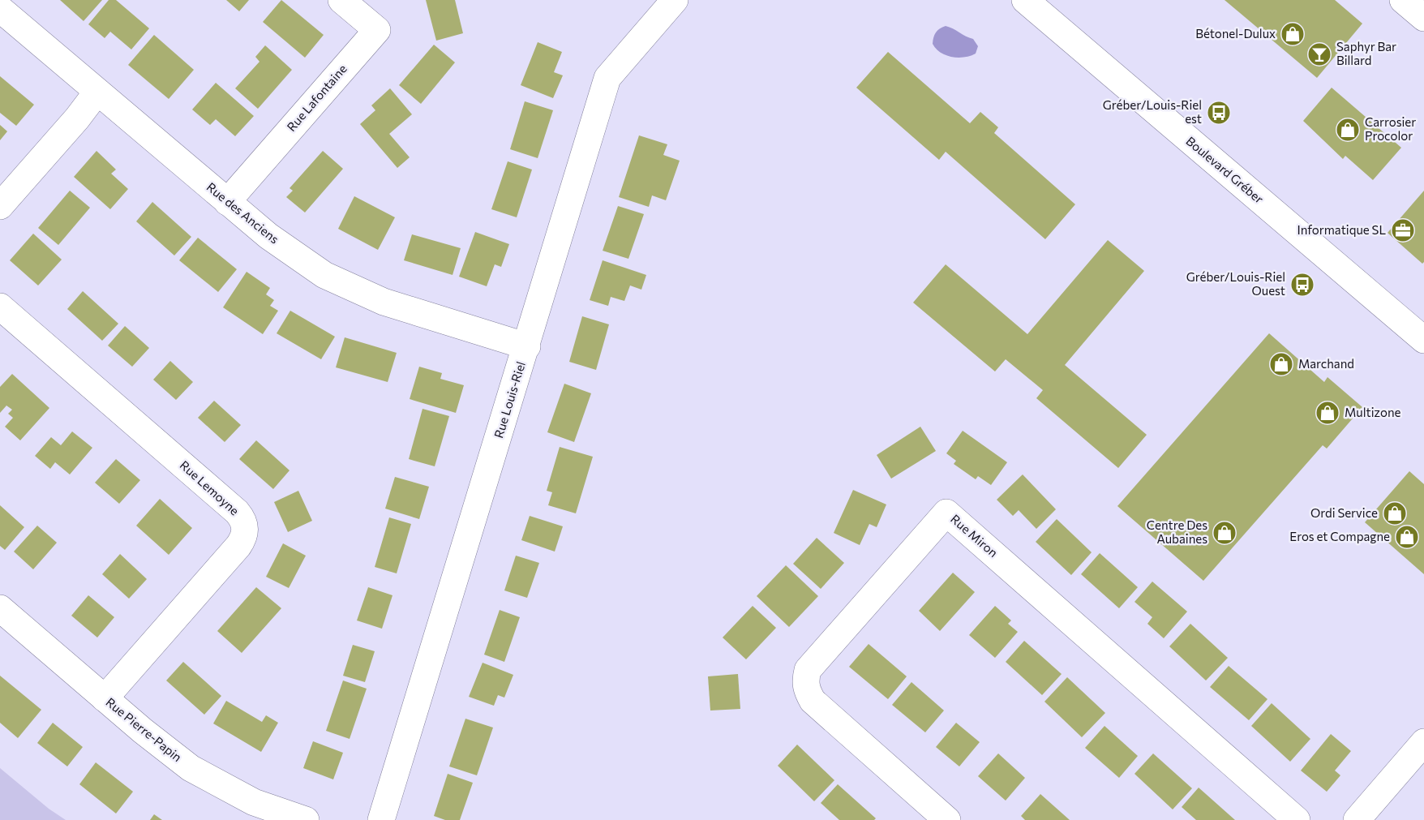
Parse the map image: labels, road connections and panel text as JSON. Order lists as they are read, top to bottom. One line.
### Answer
{"streets":{"street":["Rue Lafontaine","Boulevard Gréber","Rue des Anciens","Rue Louis-Riel","Rue Lemoyne","Rue Miron","Rue Pierre-Papin"]},"crossings":[["Rue Lafontaine","Rue des Anciens"],["Rue des Anciens","Rue Louis-Riel"],["Rue Lemoyne","Rue Pierre-Papin"]],"places":{"shop":["Bétonel-Dulux","Carrosier Procolor","Marchand","Multizone","Ordi Service","Centre Des Aubaines","Eros et Compagne"],"bar":["Saphyr Bar Billard"],"bus stop":["Gréber/Louis-Riel est","Gréber/Louis-Riel Ouest"],"office":["Informatique SL"]}}
